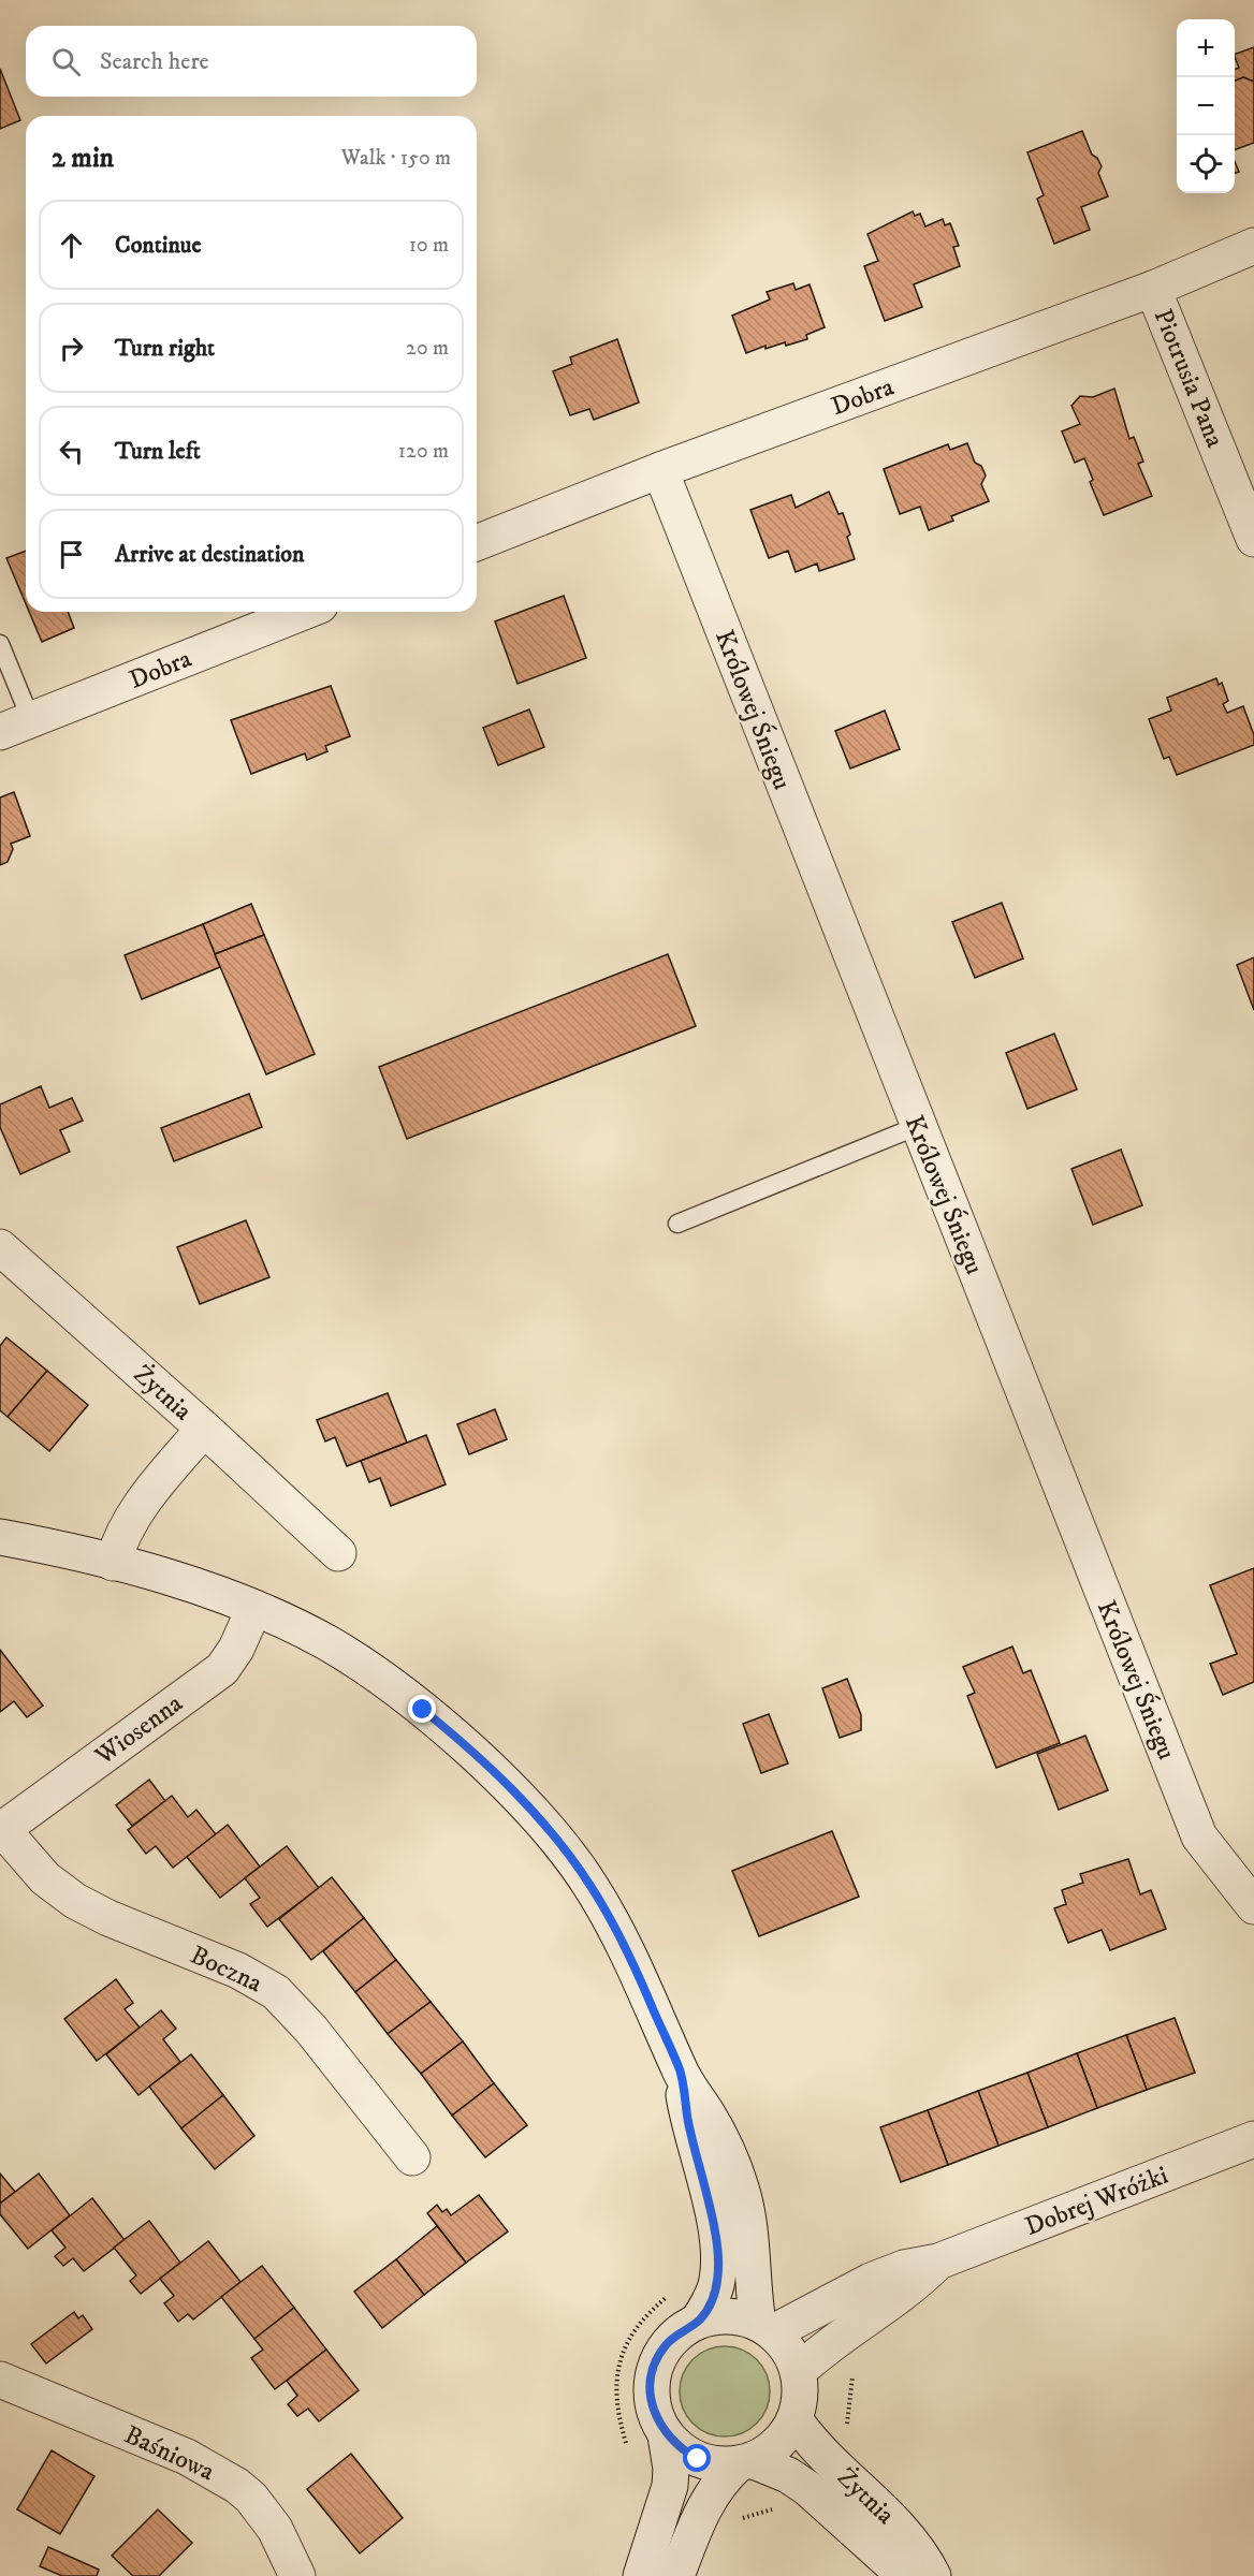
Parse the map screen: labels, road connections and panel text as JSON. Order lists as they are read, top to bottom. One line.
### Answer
{"streets":{"street":["Piotrusia Pana","Dobra","Królowej Śniegu","Żytnia","Wiosenna","Boczna","Dobrej Wróżki","Baśniowa"]},"crossings":[["Piotrusia Pana","Dobra"],["Dobra","Królowej Śniegu"],["Żytnia","Dobrej Wróżki"],["Wiosenna","Boczna"]],"page":{"map_buttons":["+","−"],"search":"Search here","heading":["2 min","Walk · 150 m"],"list":[["Continue","10 m"],["Turn right","20 m"],["Turn left","120 m"],"Arrive at destination"]}}
